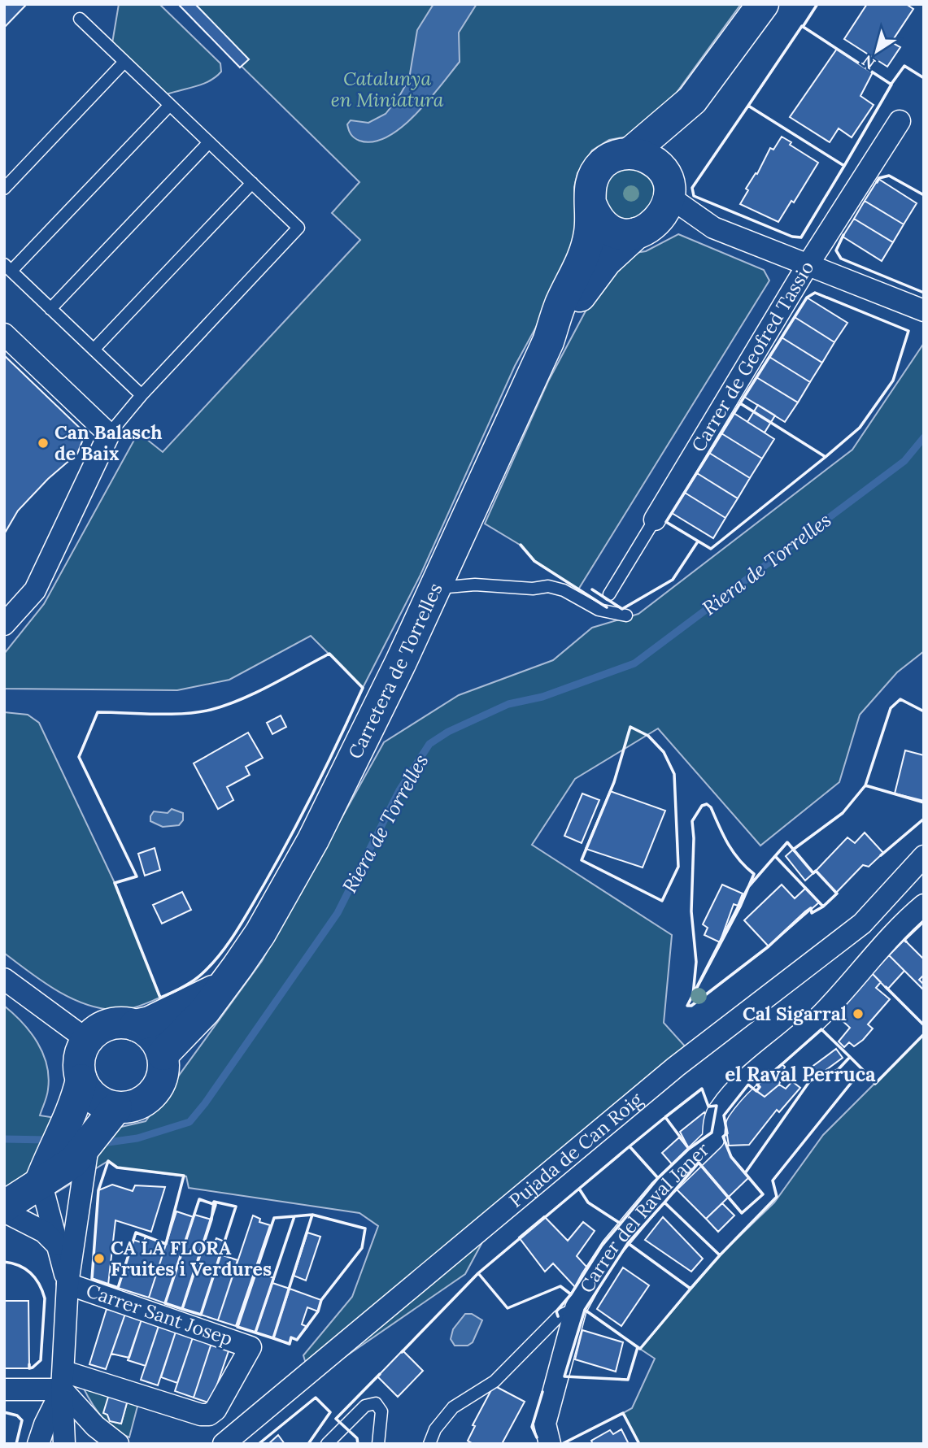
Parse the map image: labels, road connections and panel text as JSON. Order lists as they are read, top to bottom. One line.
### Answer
{"streets":{"main road":["Carretera de Torrelles"],"street":["Carrer de Geofred Tassio","Pujada de Can Roig","Carrer del Raval Janer","Carrer Sant Josep"]},"districts":["el Raval Perruca"],"water":["Riera de Torrelles"],"parks":["Catalunya en Miniatura"],"places":["Can Balasch de Baix","Cal Sigarral","CA LA FLORA Fruites i Verdures"],"north":"bottom left"}
